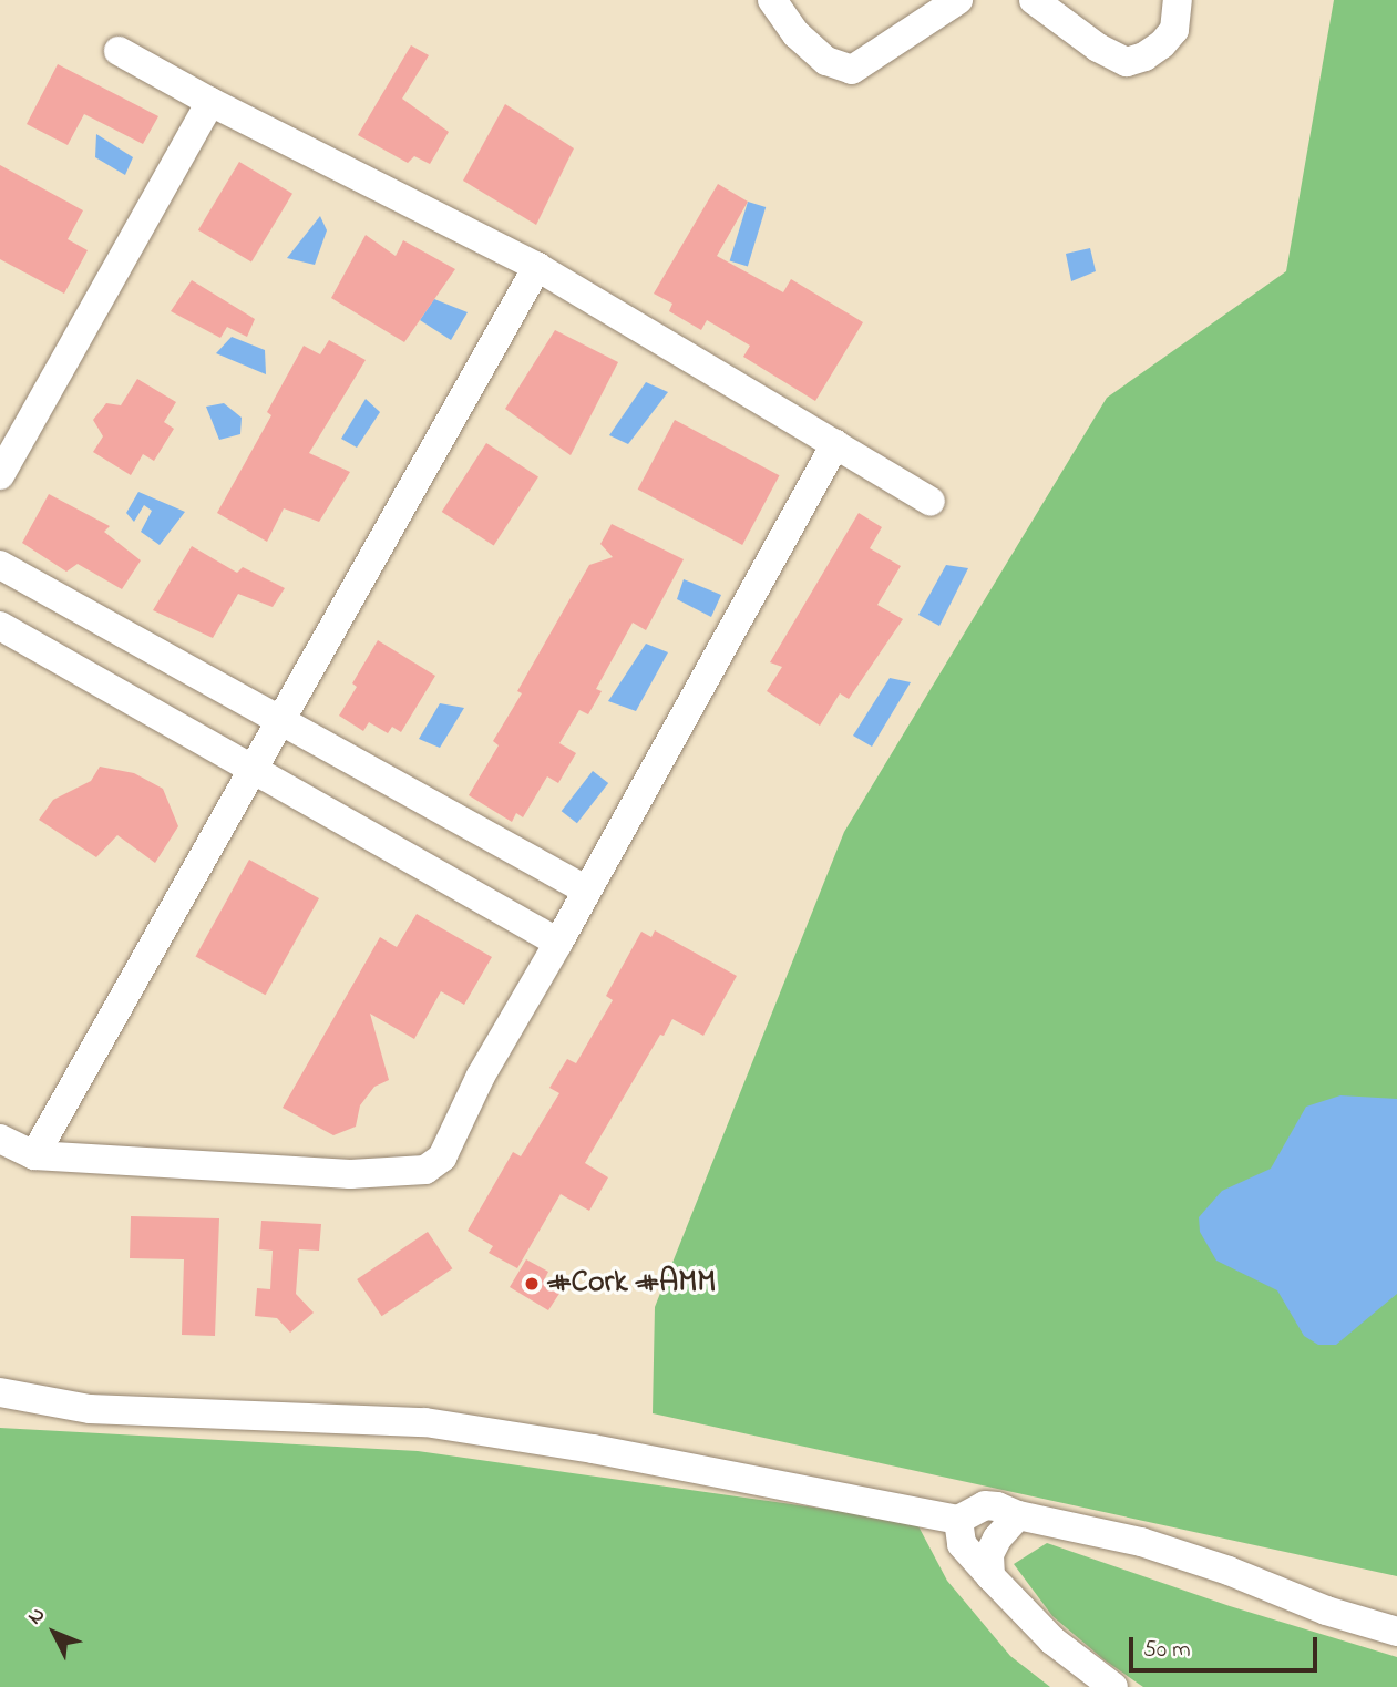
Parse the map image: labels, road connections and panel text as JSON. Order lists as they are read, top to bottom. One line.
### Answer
{"places":["#Cork #AMM"],"scale_bar":"50 m","north":"top left"}
